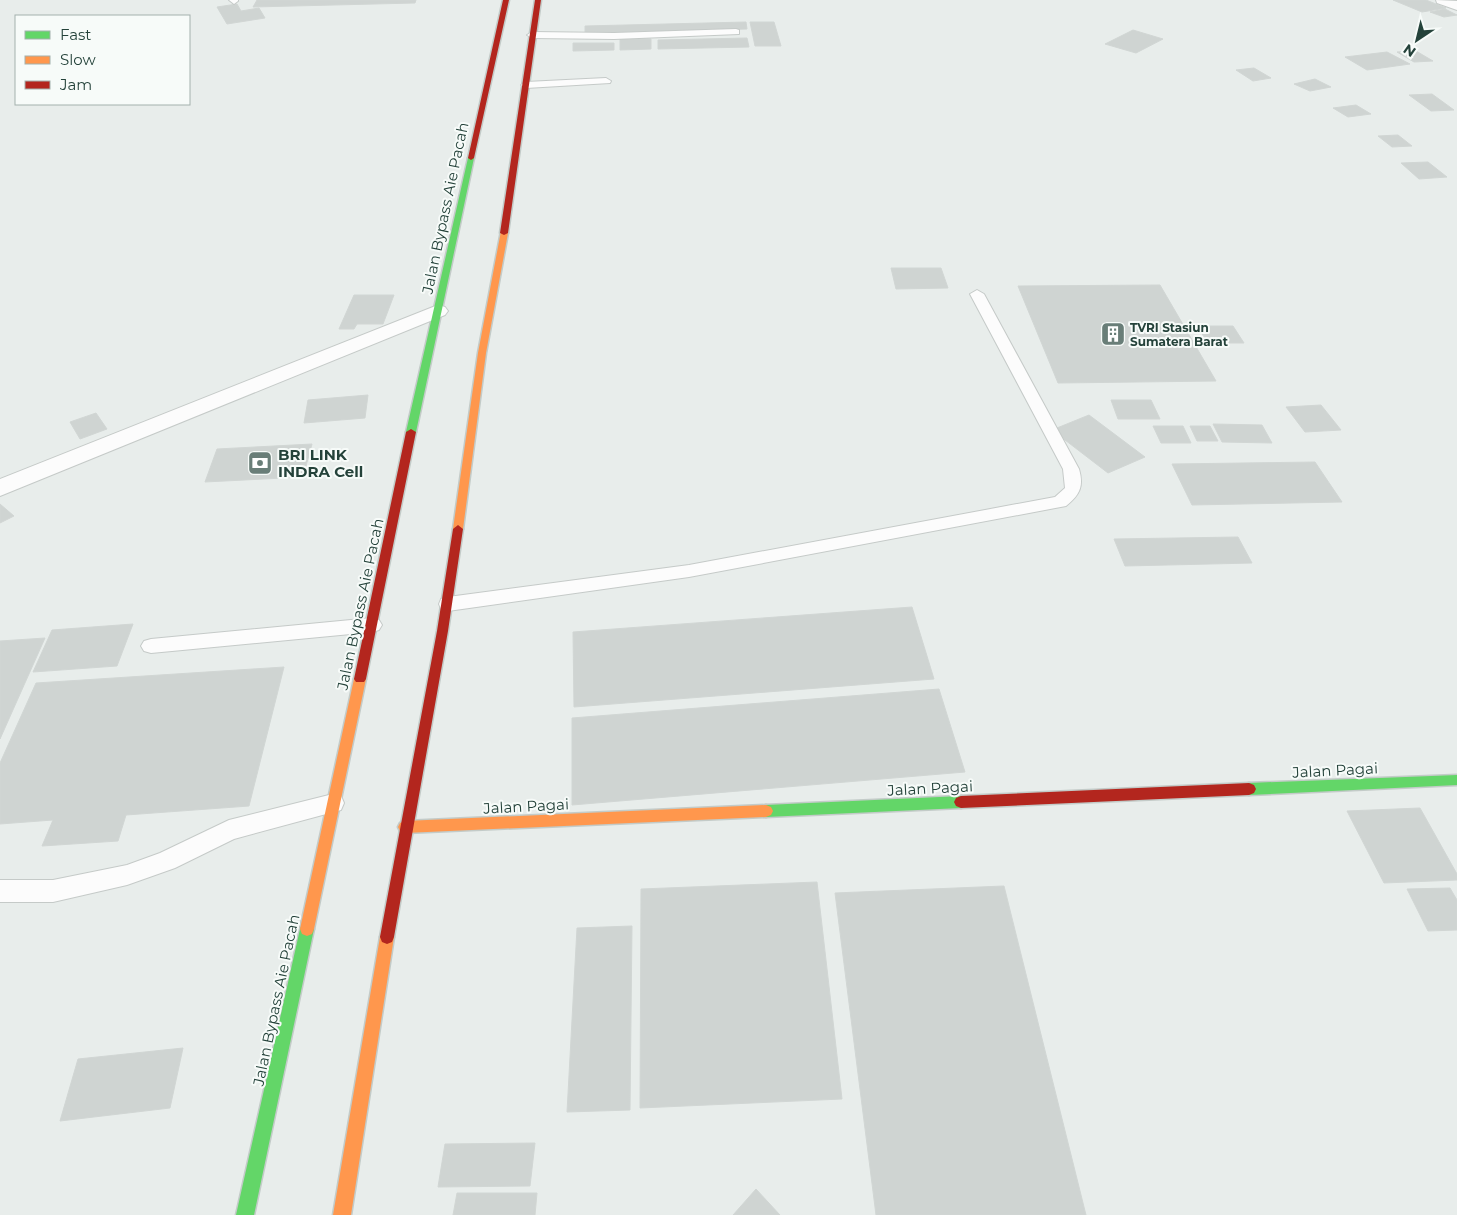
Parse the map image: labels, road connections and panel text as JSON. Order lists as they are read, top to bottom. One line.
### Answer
{"streets":{"main road":["Jalan Bypass Aie Pacah","Jalan Pagai"]},"places":{"building":["TVRI Stasiun Sumatera Barat"],"bank":["BRI LINK INDRA Cell"]},"legend":["Fast","Slow","Jam"],"north":"bottom left"}
